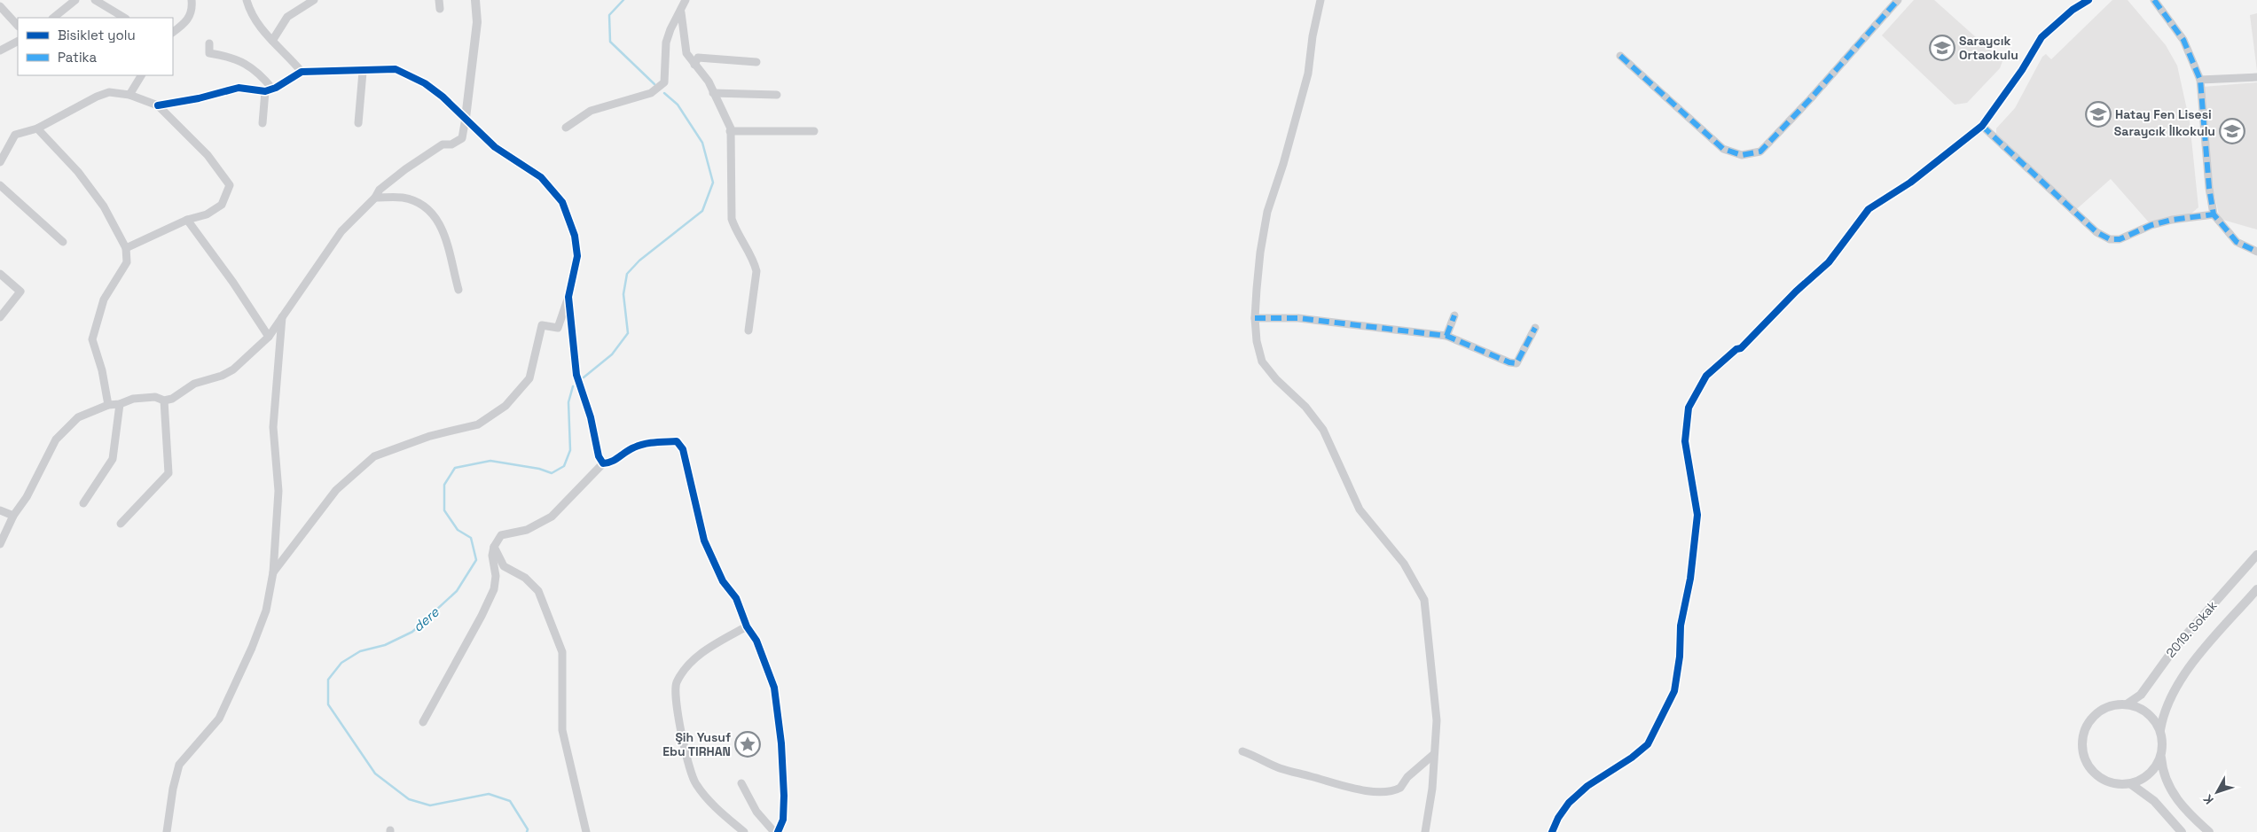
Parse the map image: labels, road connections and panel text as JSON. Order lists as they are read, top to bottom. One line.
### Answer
{"streets":{"street":["2019. Sokak"]},"water":["dere"],"places":{"school or university":["Saraycık Ortaokulu","Hatay Fen Lisesi","Saraycık İlkokulu"],"place":["Şih Yusuf Ebu TIRHAN"]},"legend":["Bisiklet yolu","Patika"],"north":"bottom left"}
